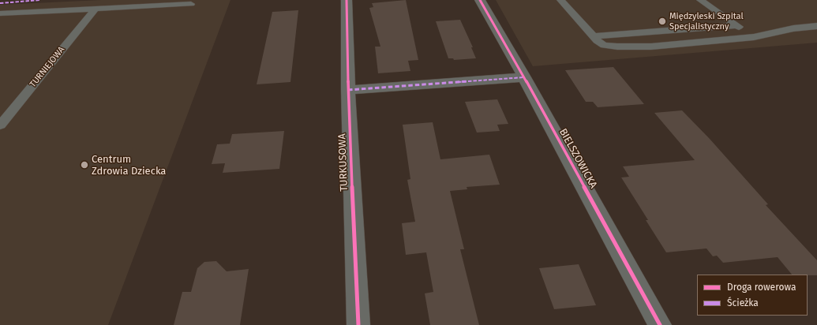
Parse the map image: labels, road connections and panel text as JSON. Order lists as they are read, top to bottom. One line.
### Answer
{"streets":{"street":["BIELSZOWICKA","TURKUSOWA"],"lane":["TURNIEJOWA"]},"places":["Międzyleski Szpital Specjalistyczny","Centrum Zdrowia Dziecka"],"legend":["Droga rowerowa","Ścieżka"]}
